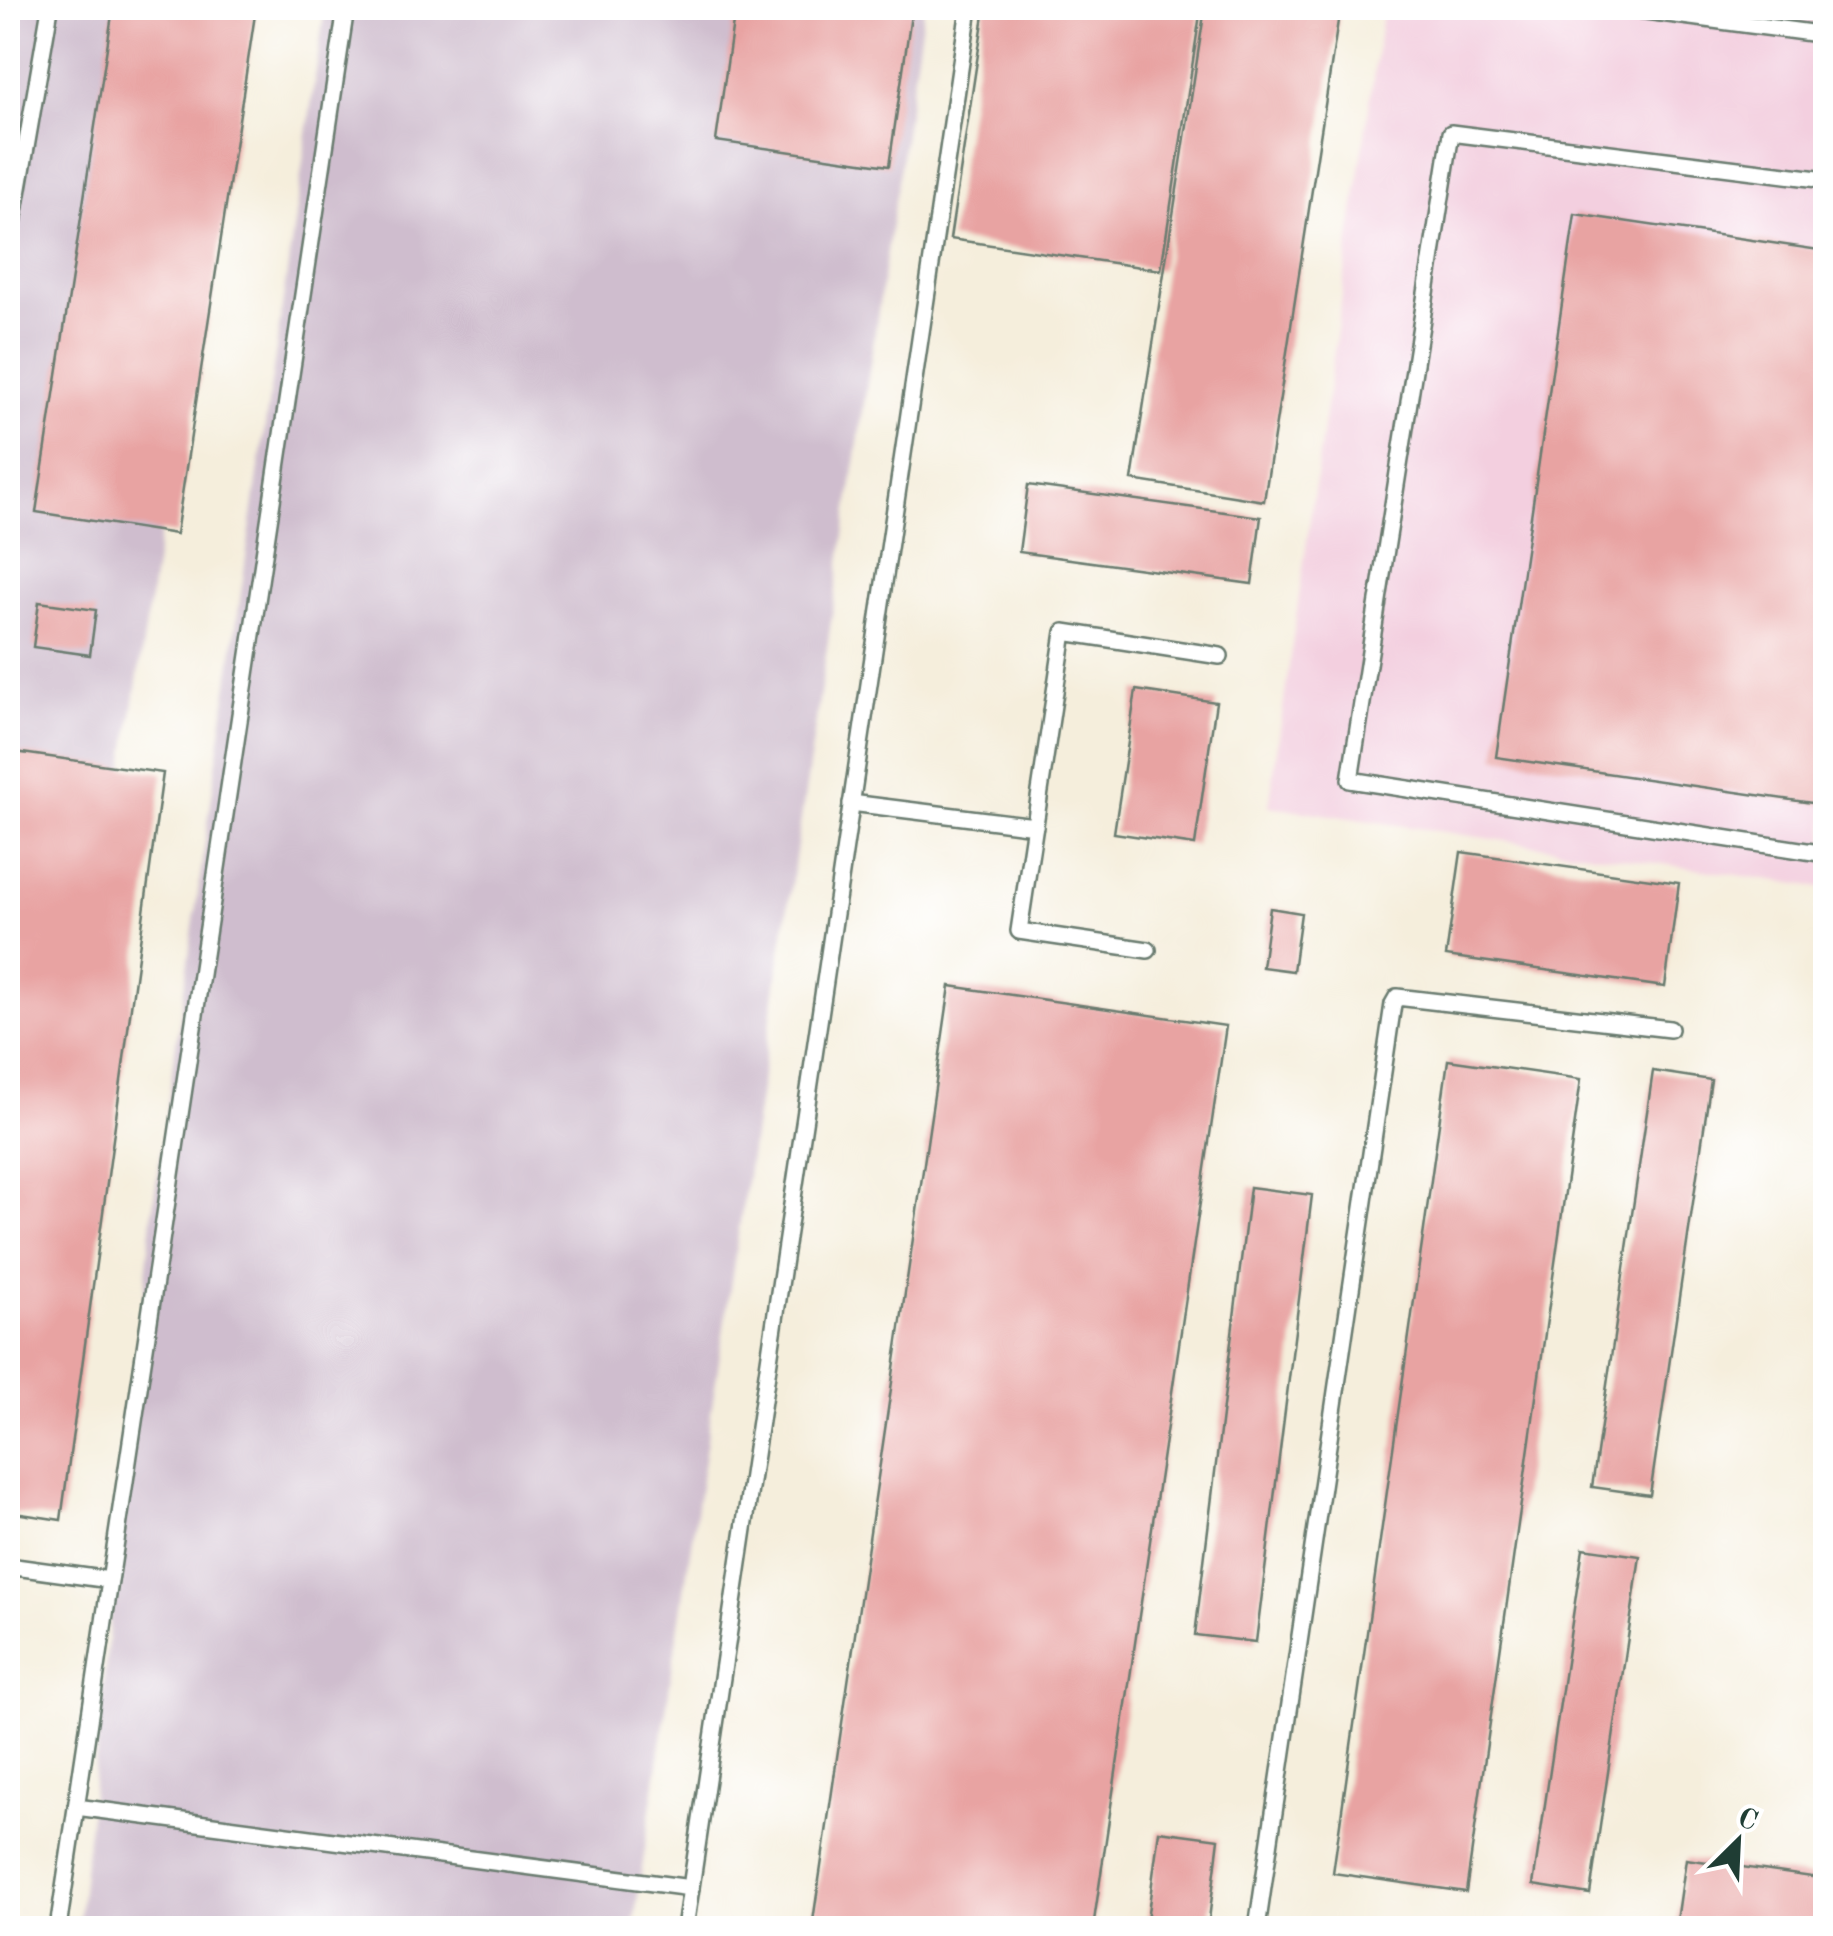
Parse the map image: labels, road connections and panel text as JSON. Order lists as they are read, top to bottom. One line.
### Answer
{"north":"top right"}
